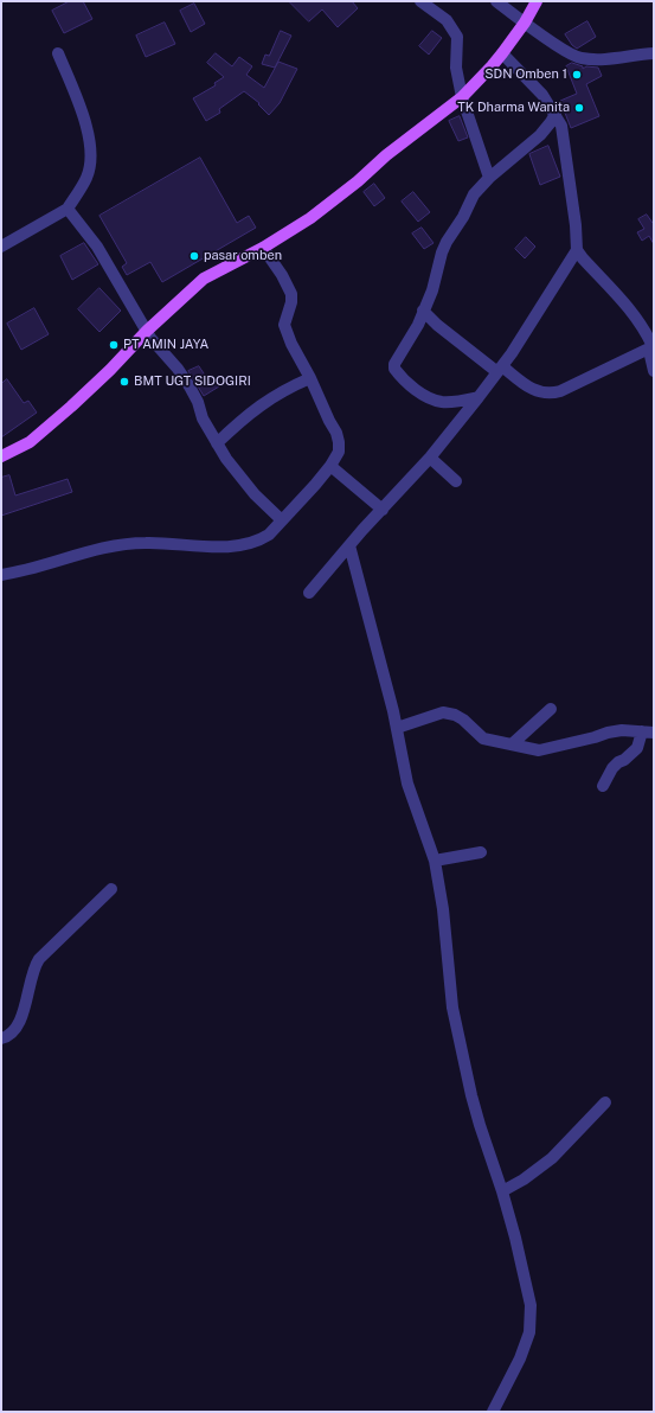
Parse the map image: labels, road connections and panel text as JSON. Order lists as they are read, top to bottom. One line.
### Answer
{"places":["SDN Omben 1","TK Dharma Wanita","pasar omben","PT AMIN JAYA","BMT UGT SIDOGIRI"]}
